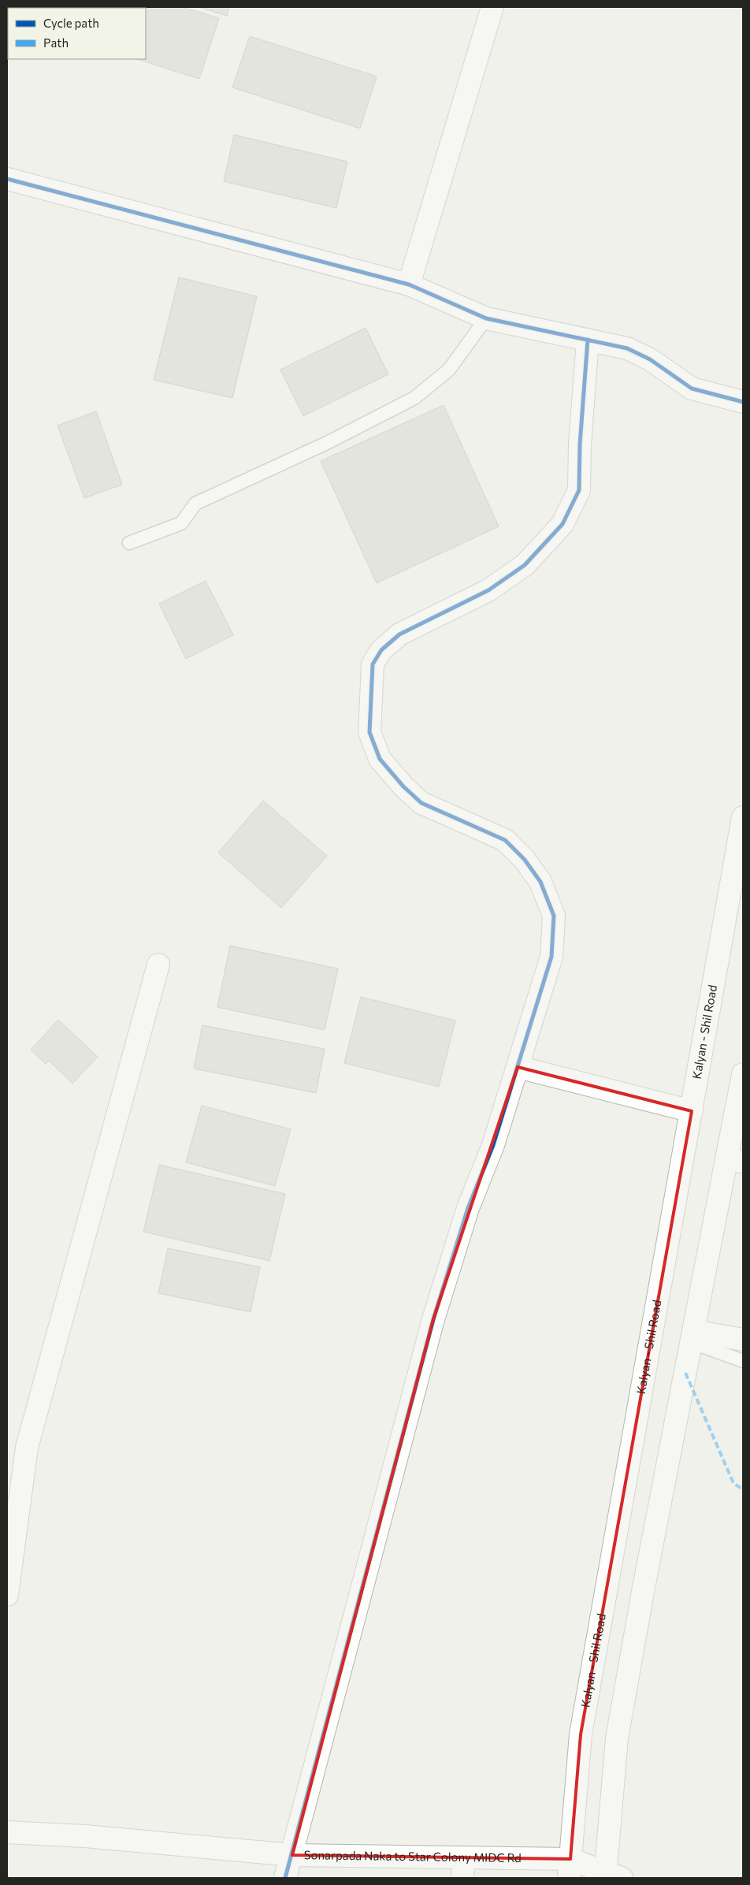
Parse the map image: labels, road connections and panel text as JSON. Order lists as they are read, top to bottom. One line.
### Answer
{"streets":{"street":["Kalyan - Shil Road","Sonarpada Naka to Star Colony MIDC Rd"]},"crossings":[["Kalyan - Shil Road","Sonarpada Naka to Star Colony MIDC Rd"]],"legend":["Cycle path","Path"]}
